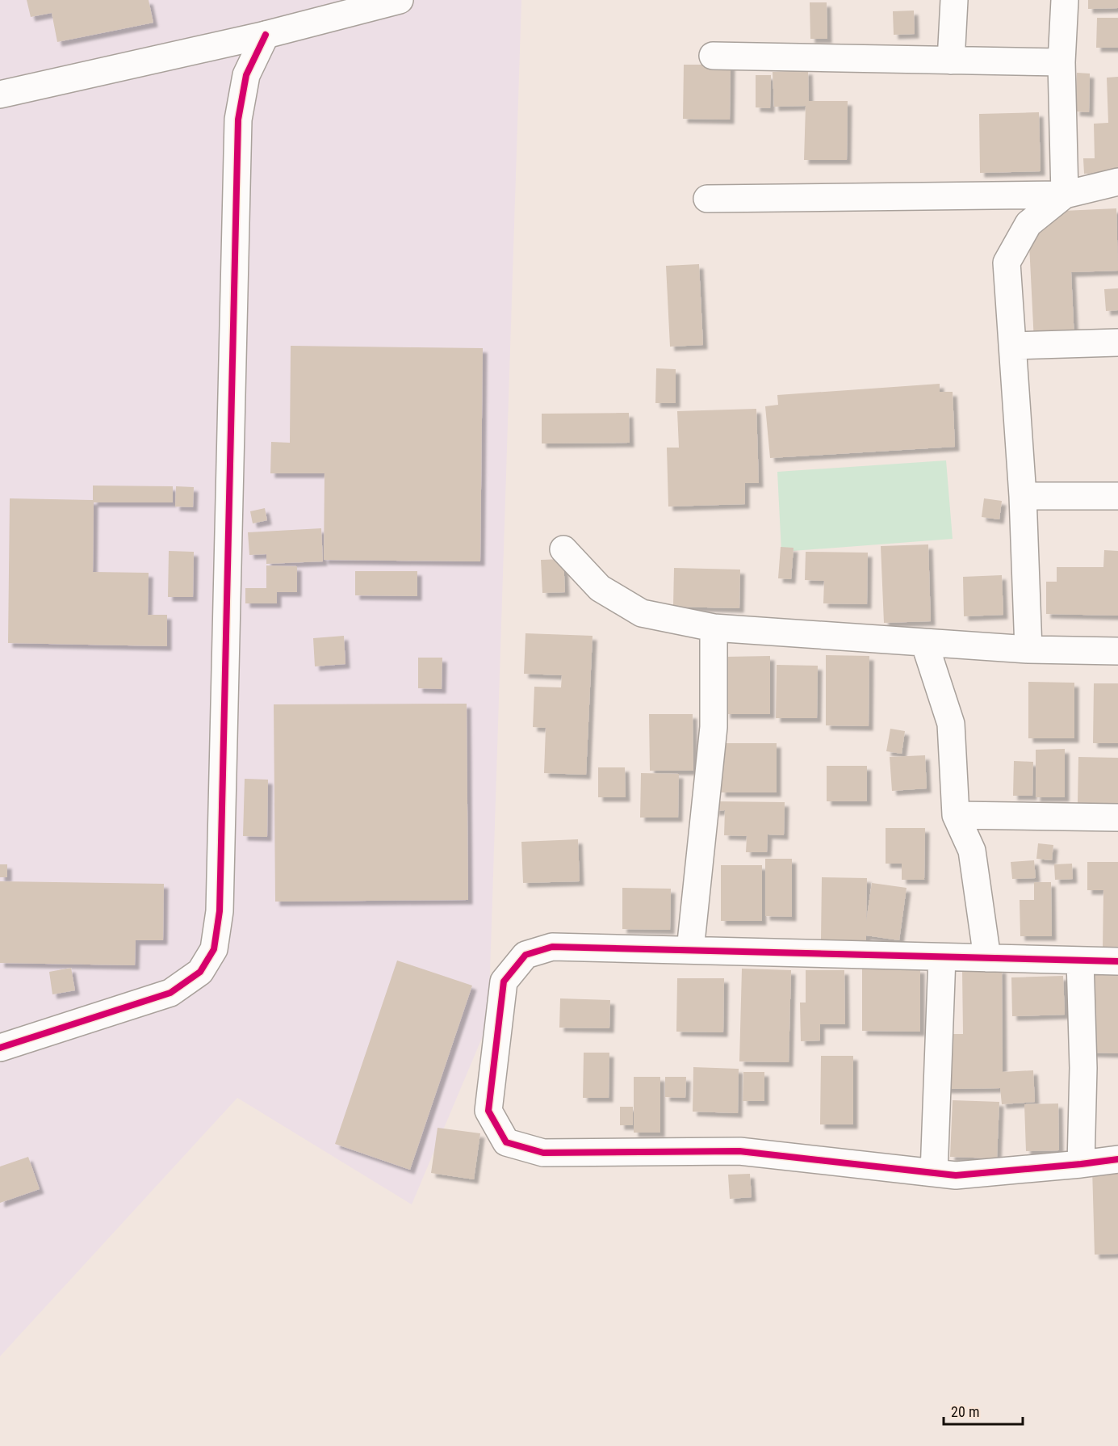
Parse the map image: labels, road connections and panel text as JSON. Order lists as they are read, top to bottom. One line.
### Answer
{"scale_bar":"20 m"}
